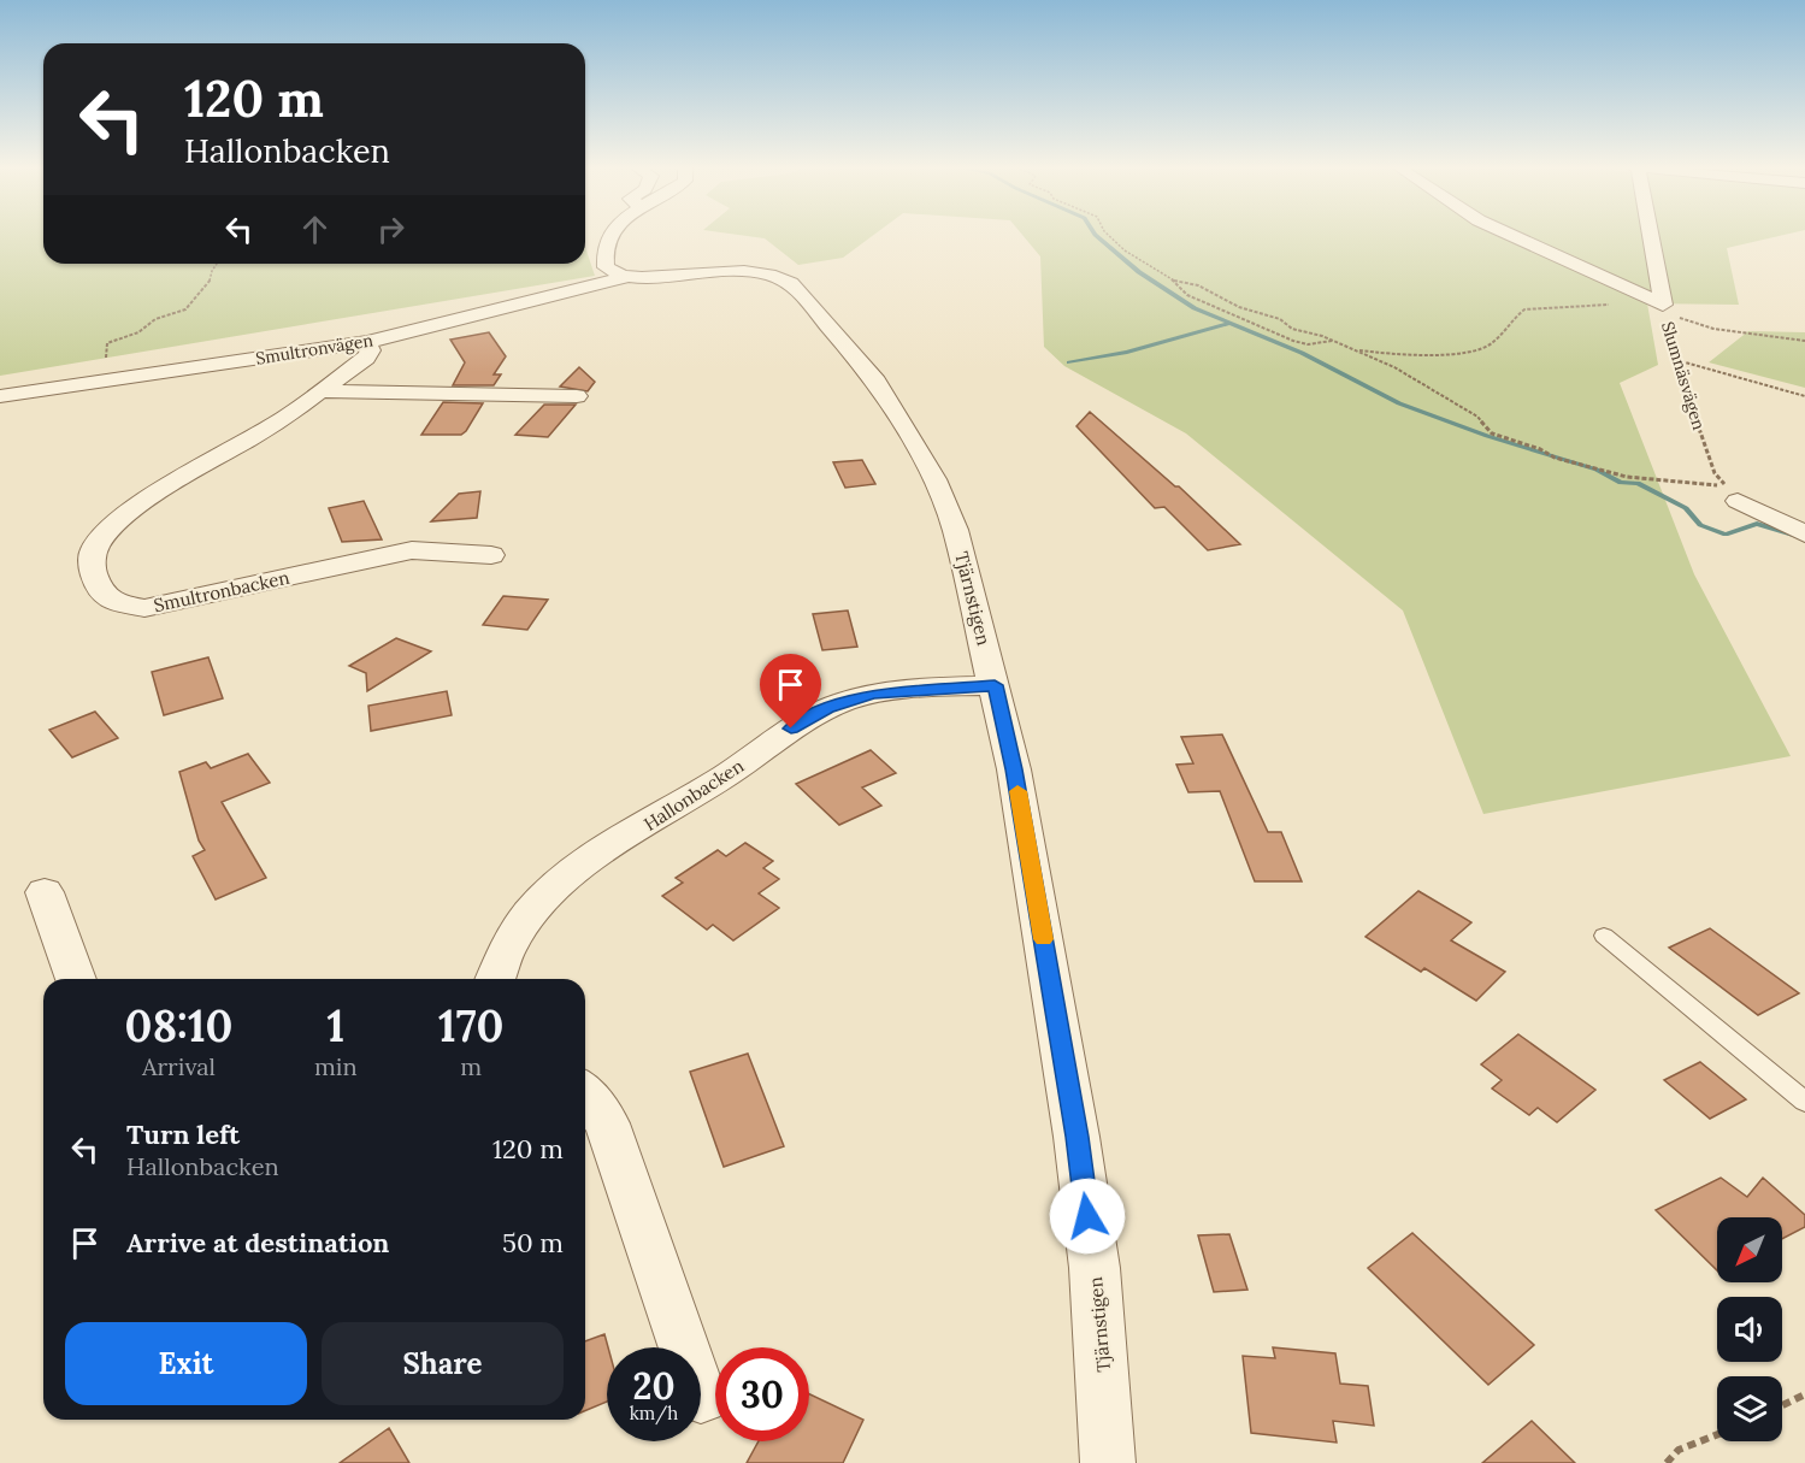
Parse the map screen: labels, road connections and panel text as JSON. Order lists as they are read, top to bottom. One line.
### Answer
{"streets":{"street":["Smultronvägen","Slumnäsvägen","Smultronbacken","Tjärnstigen","Hallonbacken"]},"crossings":[["Smultronvägen","Smultronbacken"],["Smultronvägen","Tjärnstigen"],["Tjärnstigen","Hallonbacken"]],"north":"bottom left","page":{"turn":["120 m","Hallonbacken"],"eta":["08:10","Arrival","1","min","170","m"],"list":[{"name":"Turn left","note":"Hallonbacken","value":"120 m"},{"name":"Arrive at destination","value":"50 m"}],"buttons":["Exit","Share"],"speed":"20 km/h","limit":"30"}}
